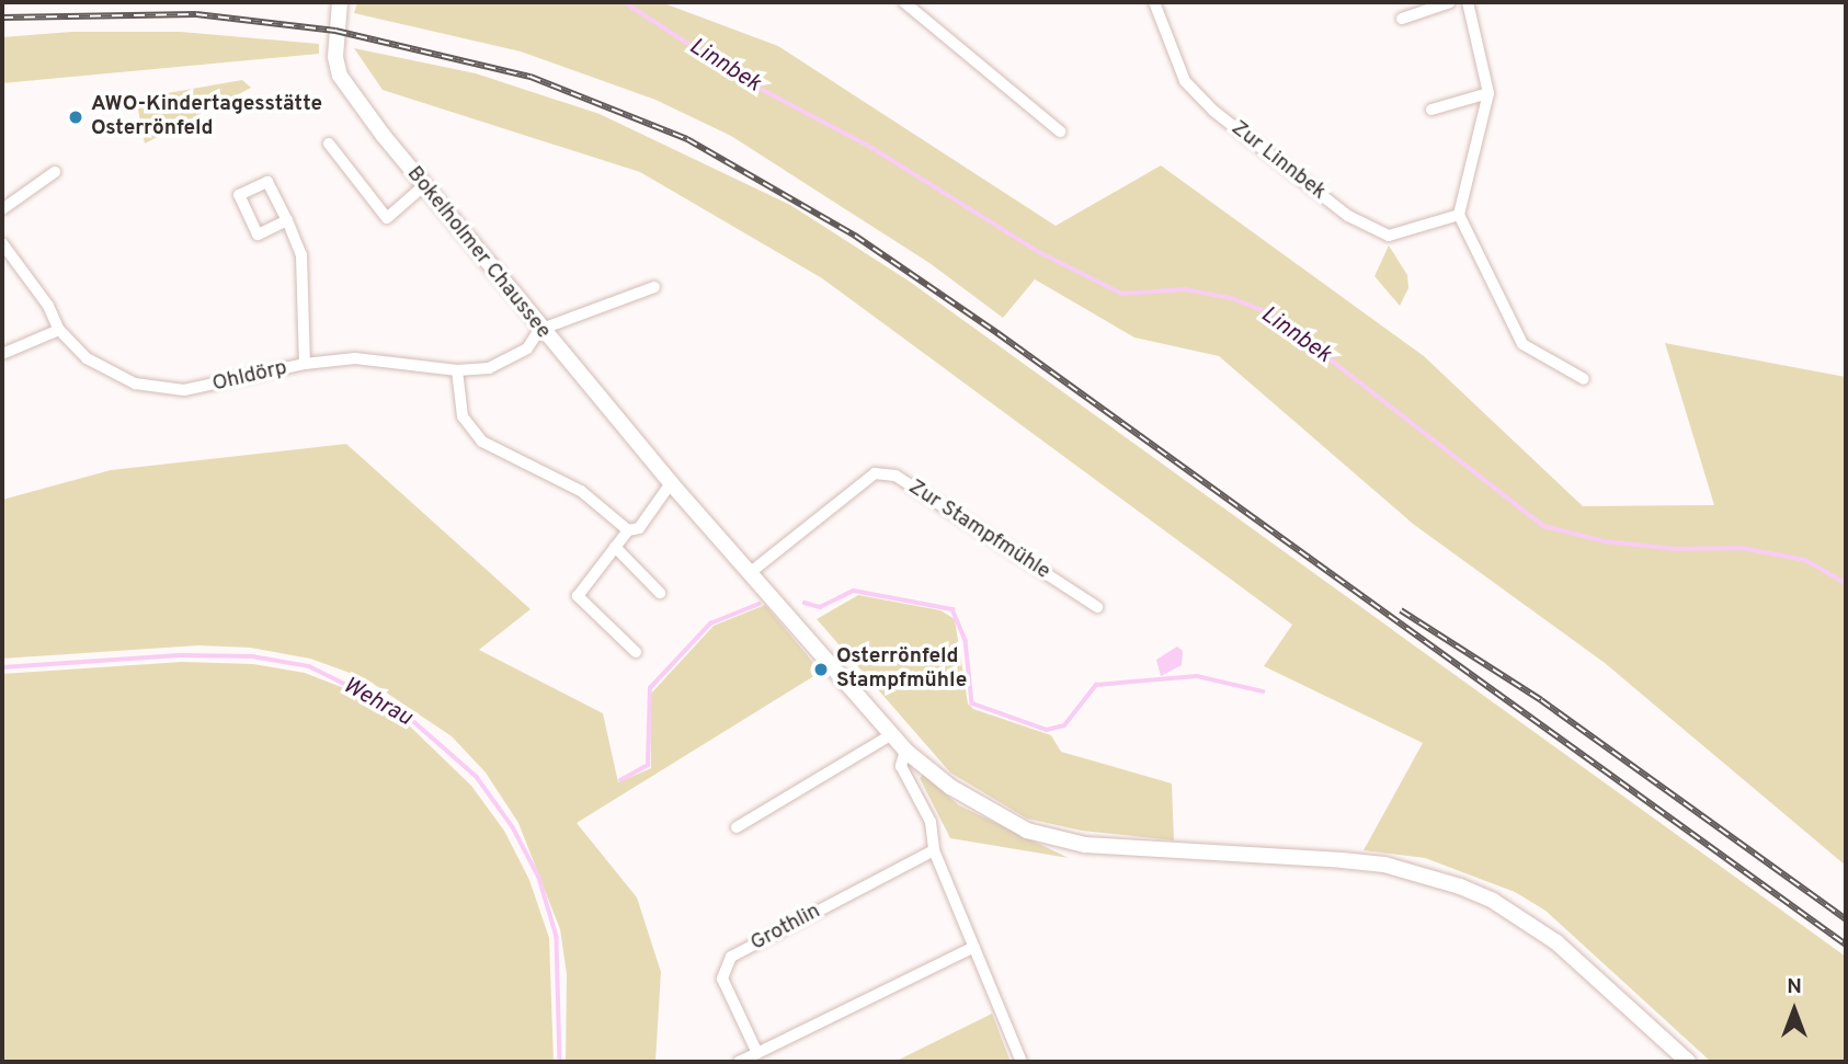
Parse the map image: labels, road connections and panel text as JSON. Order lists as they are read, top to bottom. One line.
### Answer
{"streets":{"main road":["Bokelholmer Chaussee"],"street":["Zur Linnbek","Ohldörp","Zur Stampfmühle","Grothlin"]},"crossings":[["Bokelholmer Chaussee","Ohldörp"],["Bokelholmer Chaussee","Zur Stampfmühle"]],"water":["Linnbek","Wehrau"],"places":["AWO-Kindertagesstätte Osterrönfeld","Osterrönfeld Stampfmühle"],"north":"top"}
